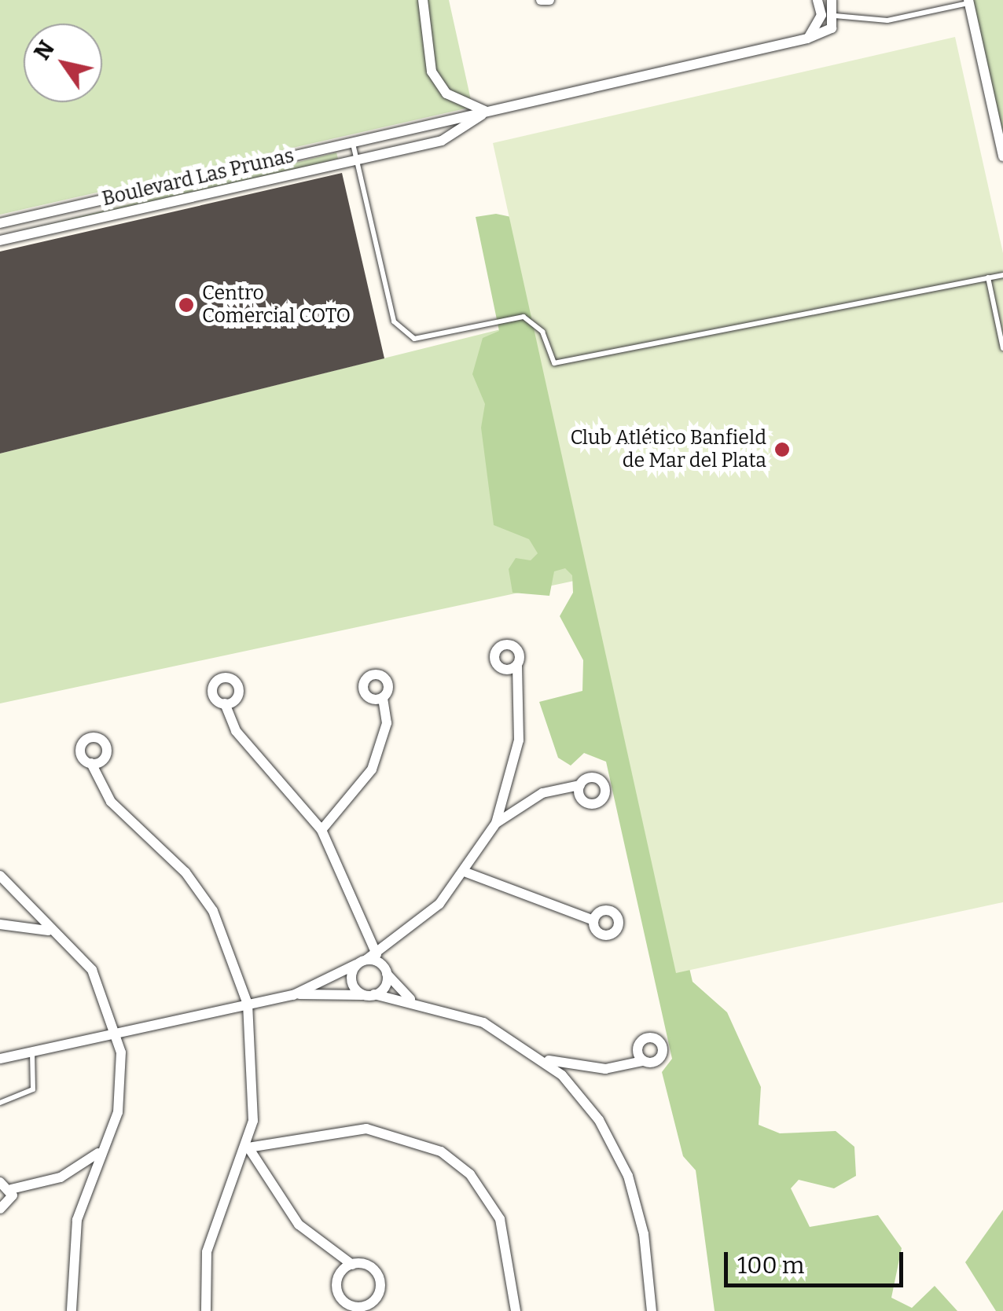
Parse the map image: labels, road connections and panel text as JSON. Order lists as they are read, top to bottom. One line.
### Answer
{"streets":{"street":["Boulevard Las Prunas"]},"places":["Centro Comercial COTO","Club Atlético Banfield de Mar del Plata"],"scale_bar":"100 m","north":"top left"}
